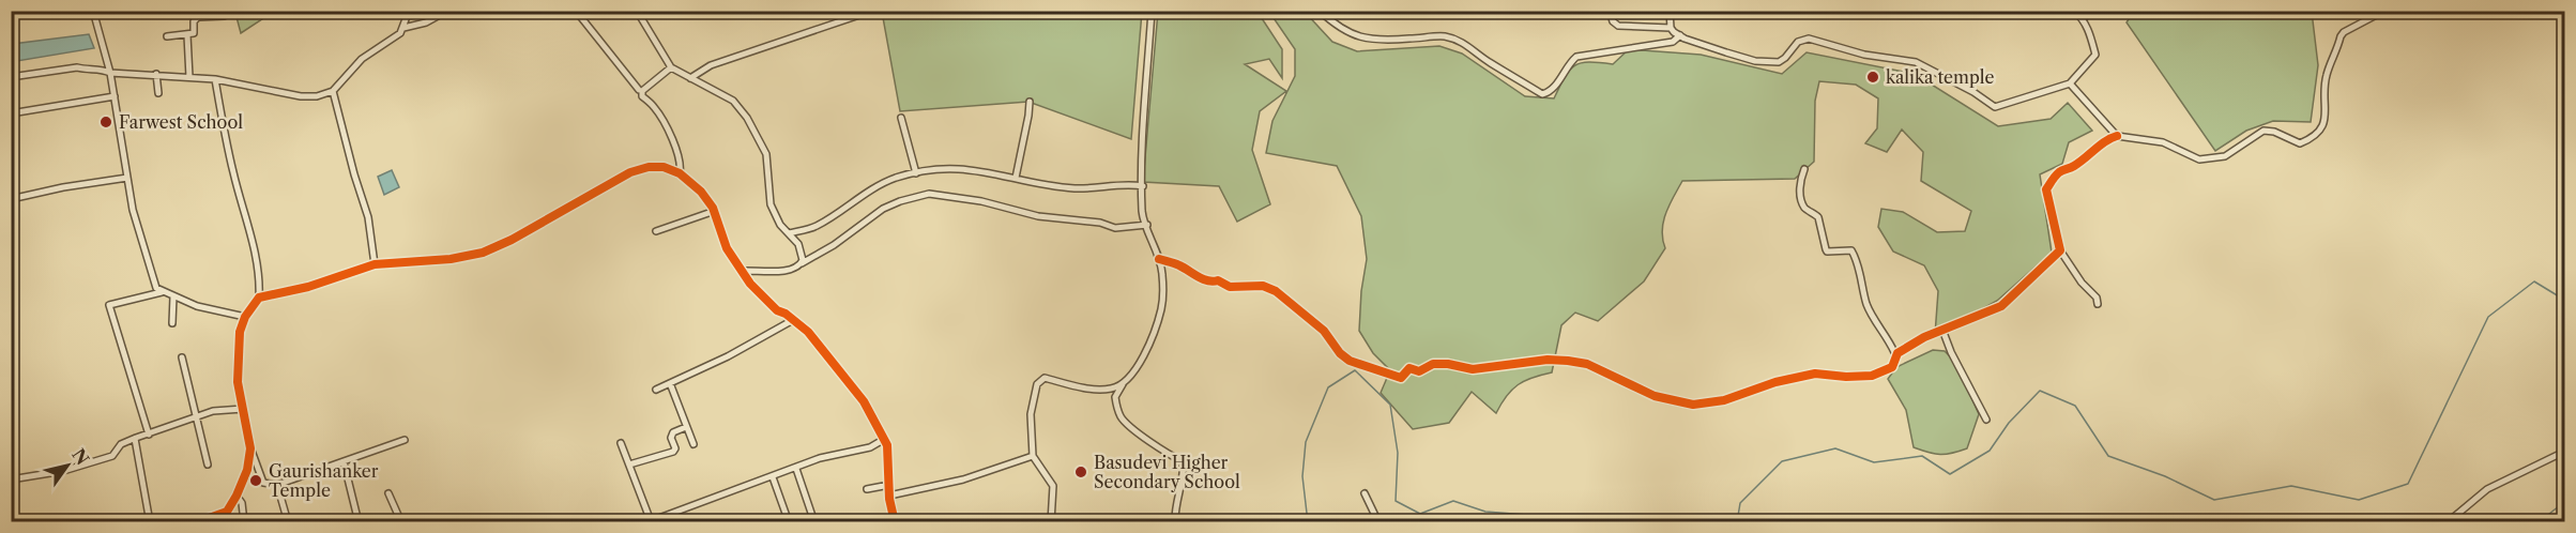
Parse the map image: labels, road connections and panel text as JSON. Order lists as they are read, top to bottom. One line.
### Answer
{"places":["kalika temple","Farwest School","Basudevi Higher Secondary School","Gaurishanker Temple"],"north":"top right"}
